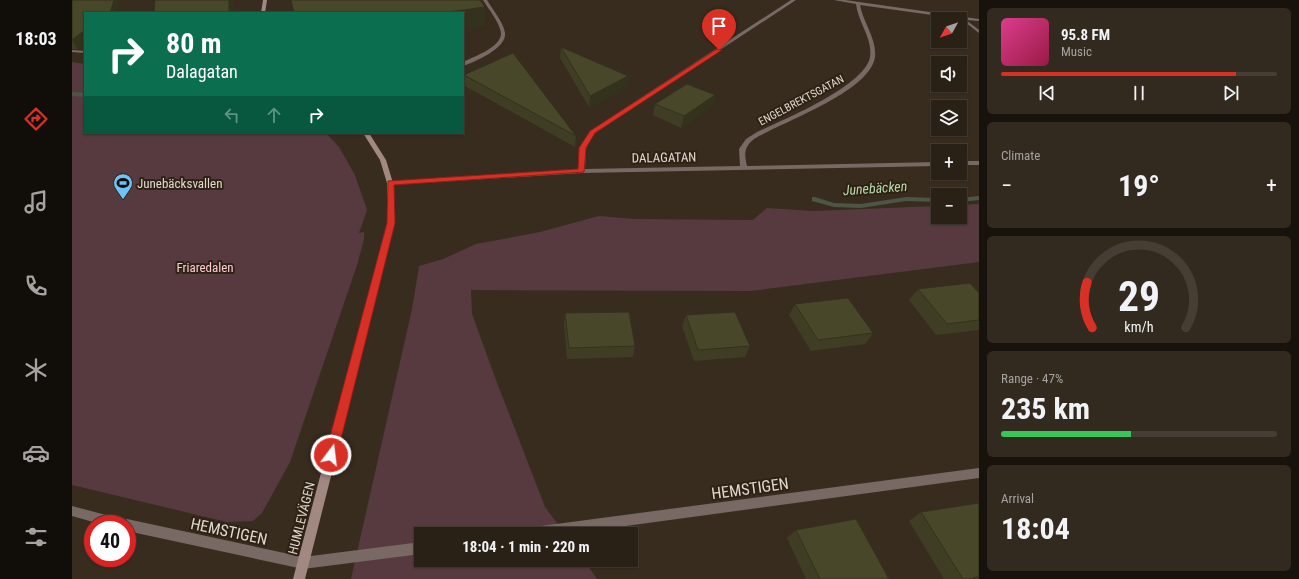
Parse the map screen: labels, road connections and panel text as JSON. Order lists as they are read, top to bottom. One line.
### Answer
{"streets":{"street":["ENGELBREKTSGATAN","DALAGATAN","HEMSTIGEN","HUMLEVÄGEN"]},"crossings":[["ENGELBREKTSGATAN","DALAGATAN"],["DALAGATAN","HUMLEVÄGEN"],["HEMSTIGEN","HUMLEVÄGEN"]],"water":["Junebäcken"],"parks":["Friaredalen"],"places":{"sports":["Junebäcksvallen"]},"north":"bottom left","page":{"tabs":"18:03","map_buttons":["+","−"],"turn":["80 m","Dalagatan"],"song":["95.8 FM","Music"],"tile":["Climate",["Range · 47%","235 km"],["Arrival","18:04"]],"heat":["−","19°","+"],"limit":"40","trip":"18:04 · 1 min · 220 m","gauge":["29","km/h"]}}
